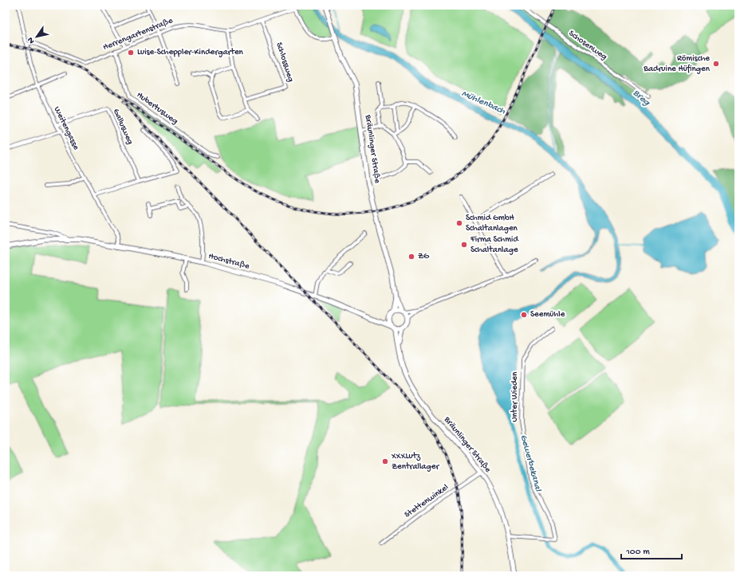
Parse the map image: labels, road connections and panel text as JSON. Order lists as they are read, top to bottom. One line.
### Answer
{"streets":{"main road":["Bräunlinger Straße","Hochstraße"],"street":["Herrengartenstraße","Schosenweg","Schlossweg","Hubertusweg","Gallusweg","Weitengasse","Unter Wieden","Stettenwinkel"]},"crossings":[["Herrengartenstraße","Schlossweg"],["Herrengartenstraße","Hubertusweg"],["Herrengartenstraße","Weitengasse"],["Herrengartenstraße","Bräunlinger Straße"],["Gallusweg","Weitengasse"],["Weitengasse","Hochstraße"],["Bräunlinger Straße","Hochstraße"],["Bräunlinger Straße","Unter Wieden"],["Bräunlinger Straße","Stettenwinkel"]],"water":["Breg","Mühlenbach","Gewerbekanal"],"places":["Luise-Scheppler-Kindergarten","Römische Badruine Hüfingen","Schmid GmbH Schaltanlagen","Firma Schmid Schaltanlage","ZG","Seemühle","XXXLutz Zentrallager"],"scale_bar":"100 m","north":"bottom left"}
